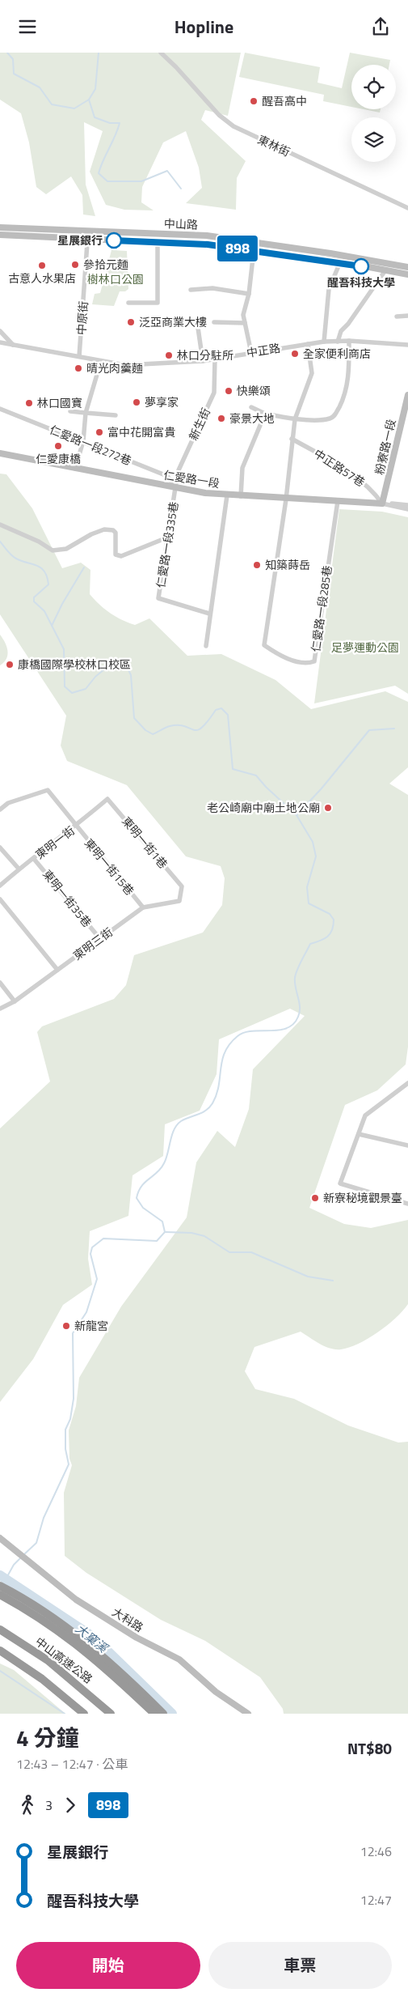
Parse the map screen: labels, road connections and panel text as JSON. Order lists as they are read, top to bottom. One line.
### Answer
{"streets":{"highway":["中山高速公路"],"main road":["中山路","粉寮路一段","仁愛路一段","大科路"],"street":["東林街","中原街","中正路","新生街","仁愛路一段272巷","中正路57巷","仁愛路一段335巷","仁愛路一段285巷","東明一街","東明一街1巷","東明一街15巷","東明一街35巷","東明三街"]},"crossings":[["中山路","中原街"],["中原街","中正路"],["中正路","新生街"],["新生街","仁愛路一段272巷"],["新生街","仁愛路一段"],["新生街","仁愛路一段335巷"],["仁愛路一段272巷","仁愛路一段"],["仁愛路一段272巷","仁愛路一段335巷"],["粉寮路一段","中正路57巷"],["粉寮路一段","仁愛路一段"],["中正路57巷","仁愛路一段"],["仁愛路一段","仁愛路一段335巷"],["仁愛路一段","仁愛路一段285巷"],["東明一街","東明一街1巷"],["東明一街","東明一街15巷"],["東明一街","東明一街35巷"],["東明一街1巷","東明三街"],["東明一街15巷","東明三街"],["東明一街35巷","東明三街"]],"water":["大窠溪"],"parks":["樹林口公園","足夢運動公園"],"places":["醒吾高中","星展銀行","參拾元麵","古意人水果店","醒吾科技大學","泛亞商業大樓","全家便利商店","林口分駐所","晴光肉羹麵","快樂頌","夢享家","林口國寶","豪景大地","富中花開富貴","仁愛康橋","知築蒔岳","康橋國際學校林口校區","老公崎廟中廟土地公廟","新寮秘境觀景臺","新龍宮"],"lines":["bus line 898"],"page":{"header":"Hopline","on_map":"898","heading":["4 分鐘","12:43 – 12:47 · 公車","NT$80"],"legs":["3","898"],"list":[{"name":"星展銀行","value":"12:46"},{"name":"醒吾科技大學","value":"12:47"}],"buttons":["開始","車票"]}}
